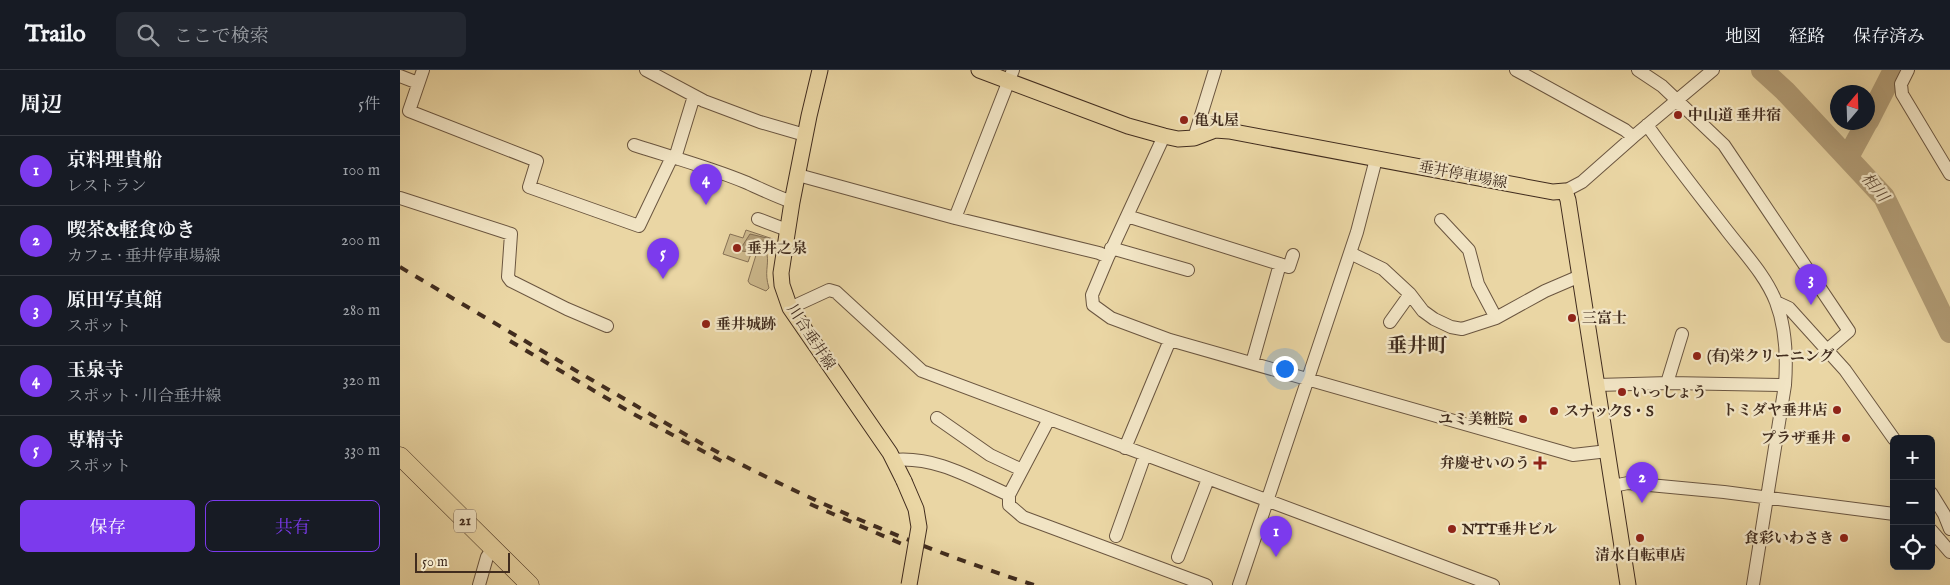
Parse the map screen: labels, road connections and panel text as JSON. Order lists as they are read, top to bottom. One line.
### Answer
{"streets":{"highway":["21"],"main road":["垂井停車場線","川合垂井線"]},"districts":["垂井町"],"water":["相川"],"places":{"other":["中山道 垂井宿","亀丸屋","垂井之泉","三富士","垂井城跡","(有)栄クリーニング","いっしょう","トミダヤ垂井店","スナックS・S","ユミ美粧院","プラザ垂井","NTT垂井ビル","清水自転車店","食彩いわさき"],"health":["弁慶せいのう"]},"scale_bar":"50 m","north":"top","page":{"header":"Trailo","search":"ここで検索","nav":["地図","経路","保存済み"],"heading":["周辺","5件"],"list":[{"mark":"1","name":"京料理貴船","note":"レストラン","value":"100 m"},{"mark":"2","name":"喫茶&軽食ゆき","note":"カフェ · 垂井停車場線","value":"200 m"},{"mark":"3","name":"原田写真館","note":"スポット","value":"280 m"},{"mark":"4","name":"玉泉寺","note":"スポット · 川合垂井線","value":"320 m"},{"mark":"5","name":"専精寺","note":"スポット","value":"330 m"}],"pins":["4","5","3","2","1"],"map_buttons":["+","−"],"buttons":["保存","共有"],"scale":"50 m"}}
